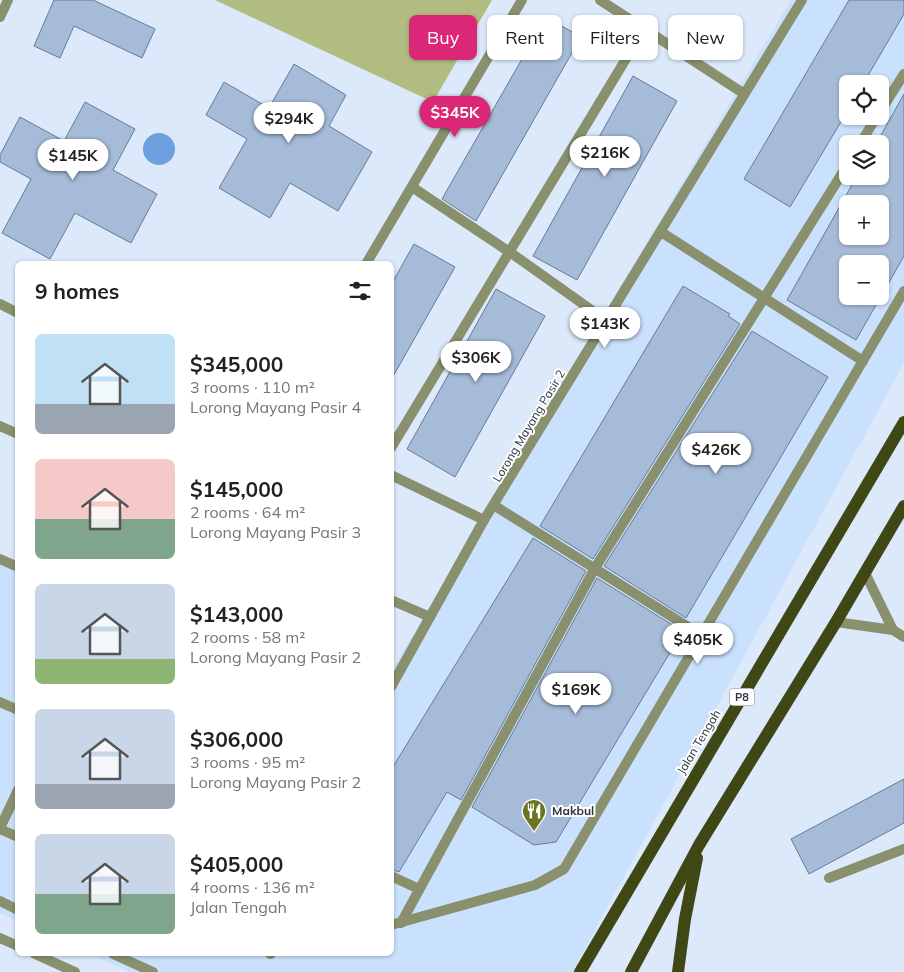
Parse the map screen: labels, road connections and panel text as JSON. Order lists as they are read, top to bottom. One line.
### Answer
{"streets":{"main road":["P8","Jalan Tengah"],"street":["Lorong Mayang Pasir 2"]},"places":{"restaurant":["Makbul"]},"page":{"chip":["Buy","Rent","Filters","New"],"map_buttons":["+","−"],"price":["$345K","$294K","$216K","$145K","$143K","$306K","$426K","$405K","$169K"],"heading":"9 homes","list":[{"name":"$345,000","note":"3 rooms · 110 m² · Lorong Mayang Pasir 4"},{"name":"$145,000","note":"2 rooms · 64 m² · Lorong Mayang Pasir 3"},{"name":"$143,000","note":"2 rooms · 58 m² · Lorong Mayang Pasir 2"},{"name":"$306,000","note":"3 rooms · 95 m² · Lorong Mayang Pasir 2"},{"name":"$405,000","note":"4 rooms · 136 m² · Jalan Tengah"}]}}
